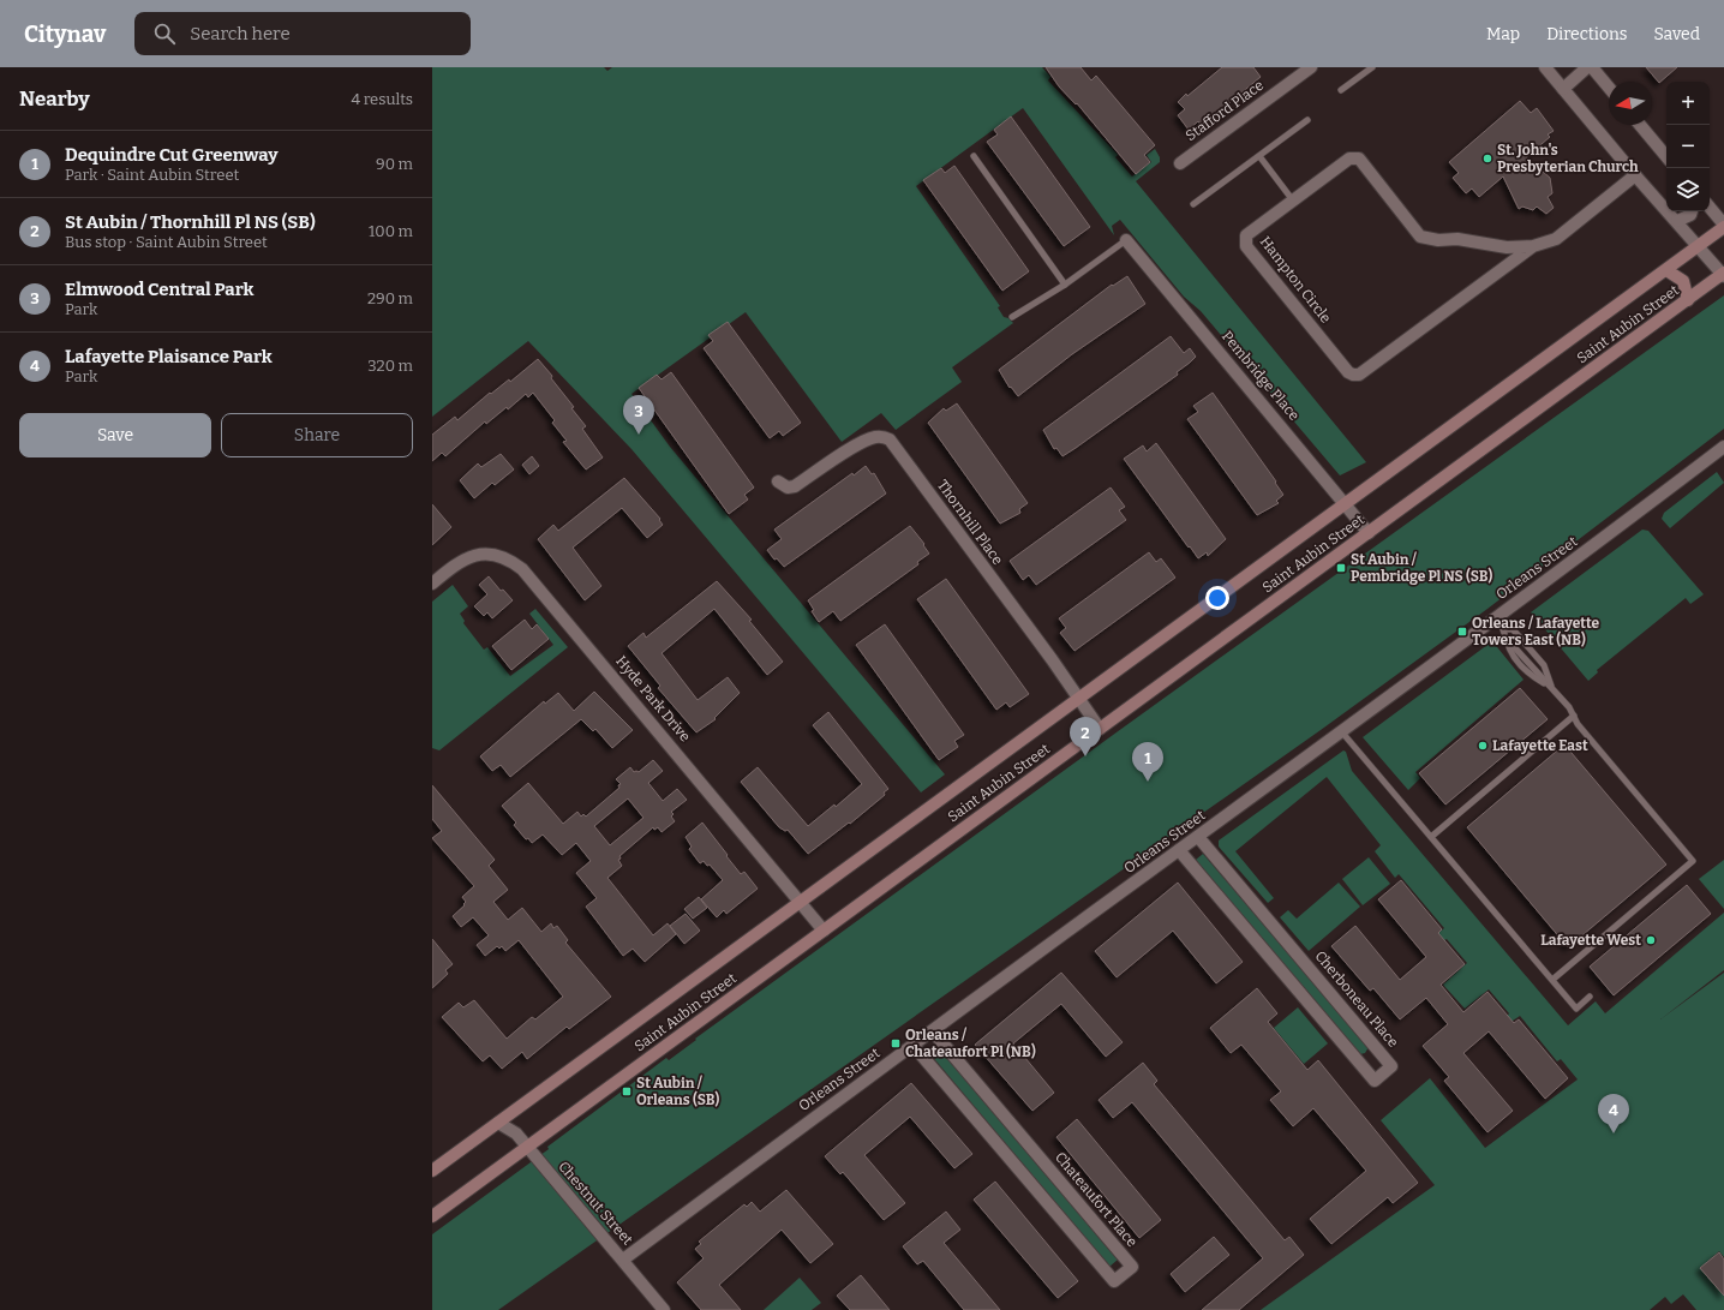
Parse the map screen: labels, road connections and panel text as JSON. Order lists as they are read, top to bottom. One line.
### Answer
{"streets":{"main road":["Saint Aubin Street"],"street":["Stafford Place","Hampton Circle","Pembridge Place","Thornhill Place","Orleans Street","Hyde Park Drive","Cherboneau Place","Chateaufort Place","Chestnut Street"]},"crossings":[["Saint Aubin Street","Pembridge Place"],["Saint Aubin Street","Thornhill Place"],["Saint Aubin Street","Hyde Park Drive"],["Saint Aubin Street","Chestnut Street"],["Orleans Street","Cherboneau Place"],["Orleans Street","Chateaufort Place"],["Orleans Street","Chestnut Street"]],"places":{"other":["St. John's Presbyterian Church","Lafayette East","Lafayette West"],"transit":["St Aubin / Pembridge Pl NS (SB)","Orleans / Lafayette Towers East (NB)","Orleans / Chateaufort Pl (NB)","St Aubin / Orleans (SB)"]},"north":"left","page":{"header":"Citynav","search":"Search here","nav":["Map","Directions","Saved"],"heading":["Nearby","4 results"],"map_buttons":["+","−"],"list":[{"mark":"1","name":"Dequindre Cut Greenway","note":"Park · Saint Aubin Street","value":"90 m"},{"mark":"2","name":"St Aubin / Thornhill Pl NS (SB)","note":"Bus stop · Saint Aubin Street","value":"100 m"},{"mark":"3","name":"Elmwood Central Park","note":"Park","value":"290 m"},{"mark":"4","name":"Lafayette Plaisance Park","note":"Park","value":"320 m"}],"pins":["3","2","1","4"],"buttons":["Save","Share"]}}
